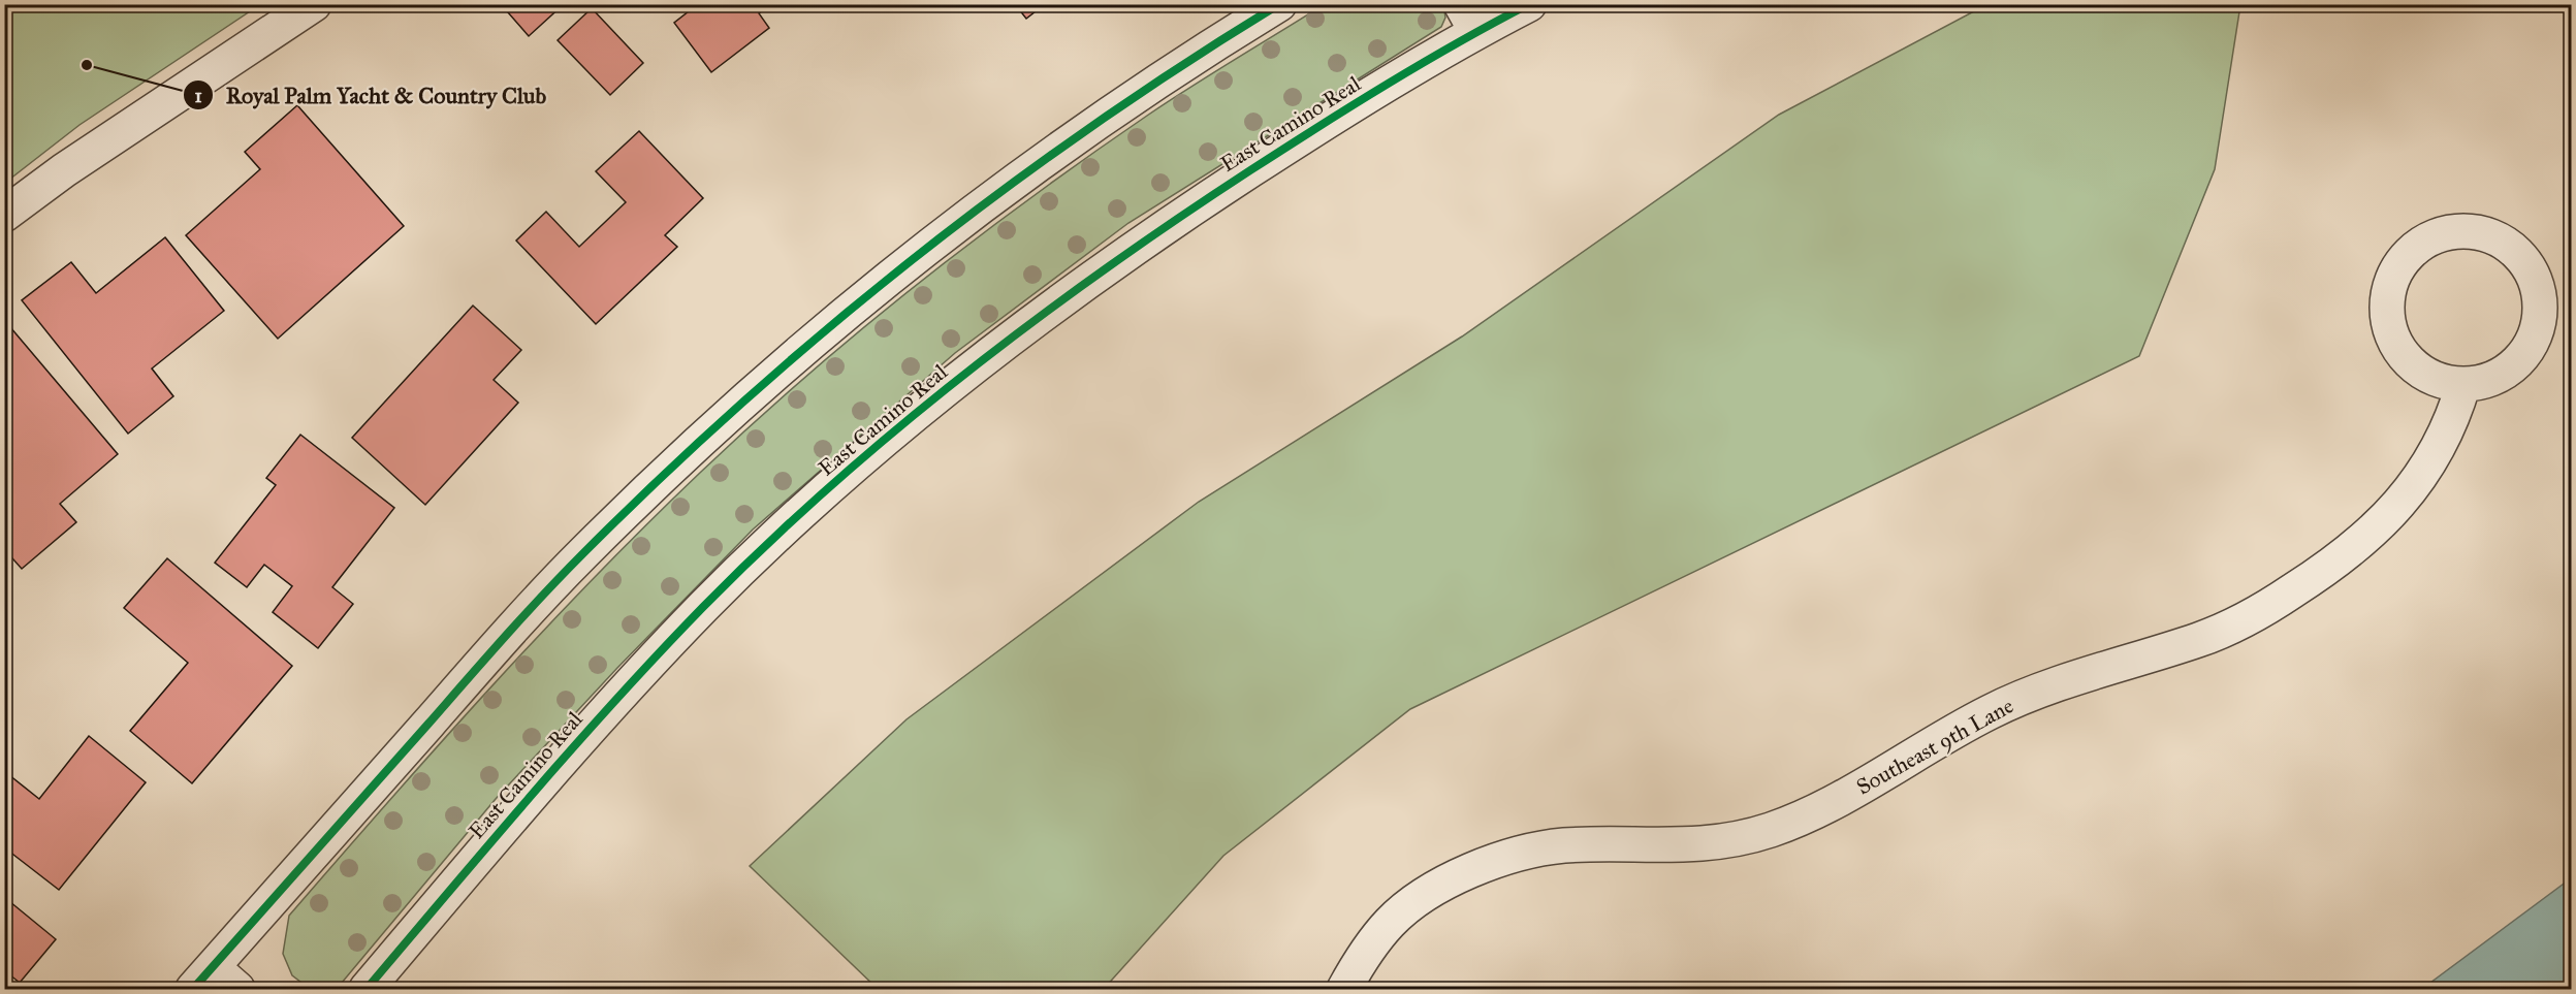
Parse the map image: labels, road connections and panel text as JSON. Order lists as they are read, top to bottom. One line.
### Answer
{"streets":{"street":["East Camino Real","Southeast 9th Lane"]},"places":["Royal Palm Yacht & Country Club"]}
